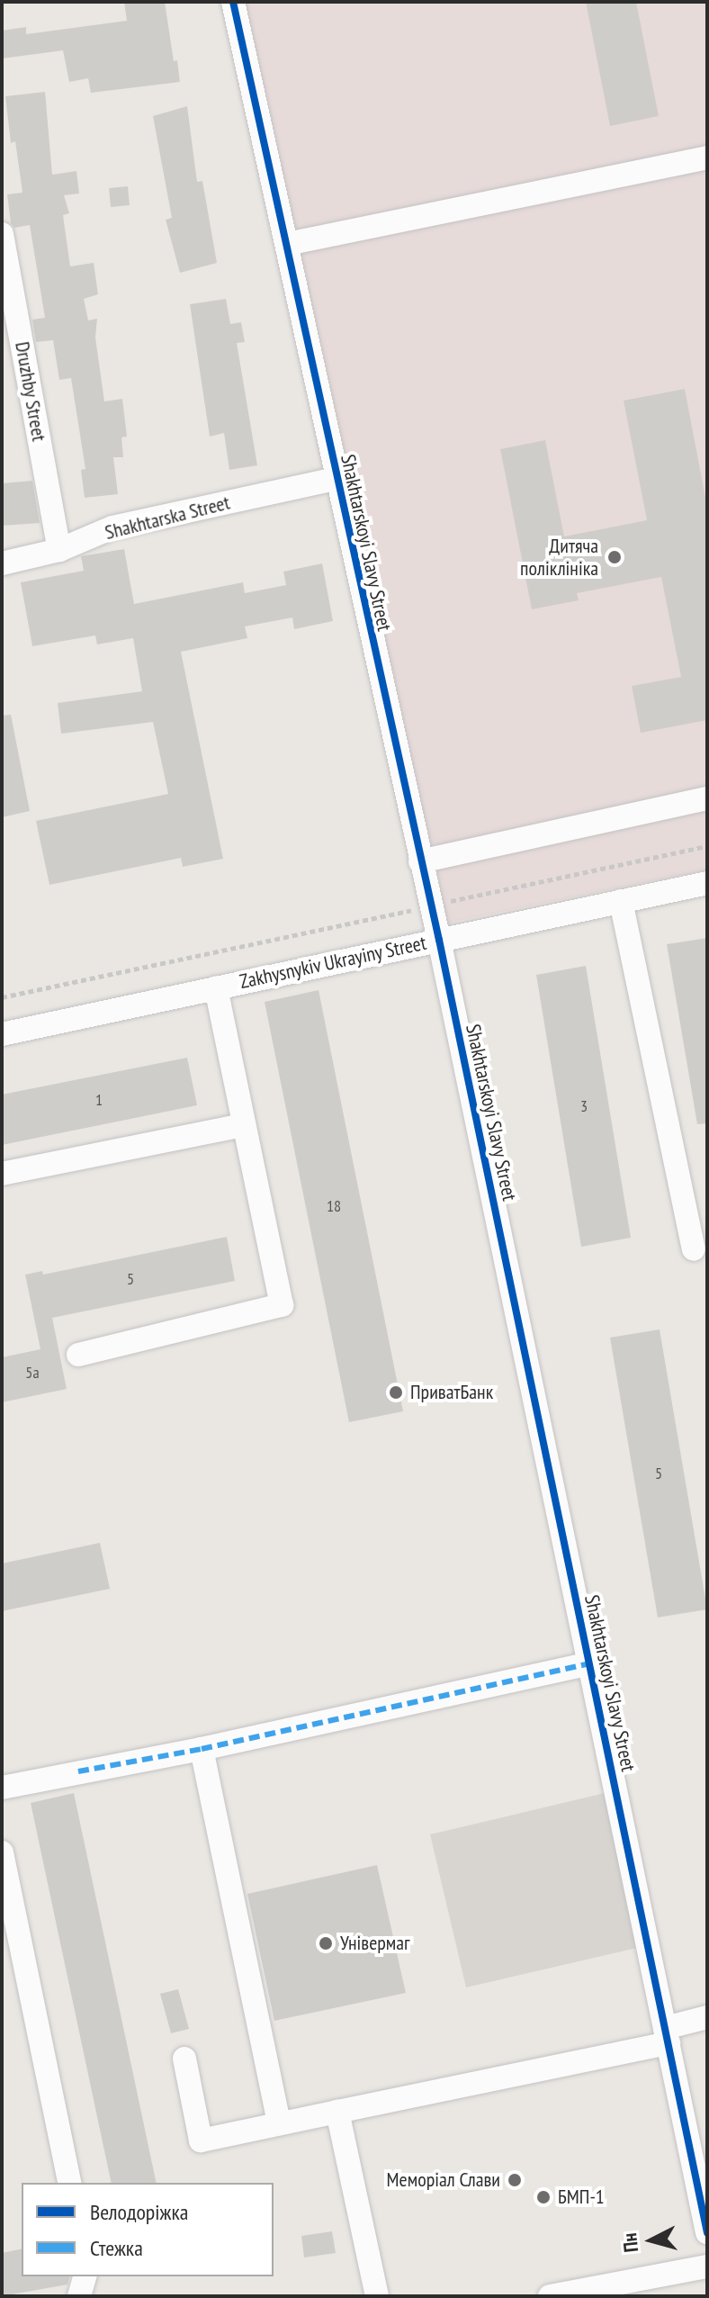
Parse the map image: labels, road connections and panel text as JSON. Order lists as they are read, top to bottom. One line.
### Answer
{"streets":{"street":["Druzhby Street","Shakhtarska Street","Shakhtarskoyi Slavy Street","Zakhysnykiv Ukrayiny Street"]},"crossings":[["Druzhby Street","Shakhtarska Street"],["Shakhtarska Street","Shakhtarskoyi Slavy Street"],["Shakhtarskoyi Slavy Street","Zakhysnykiv Ukrayiny Street"]],"places":["Дитяча поліклініка","ПриватБанк","Універмаг","Меморіал Слави","БМП-1"],"house_numbers":["1","3","18","5","5а","5"],"legend":["Велодоріжка","Стежка"],"north":"left"}
